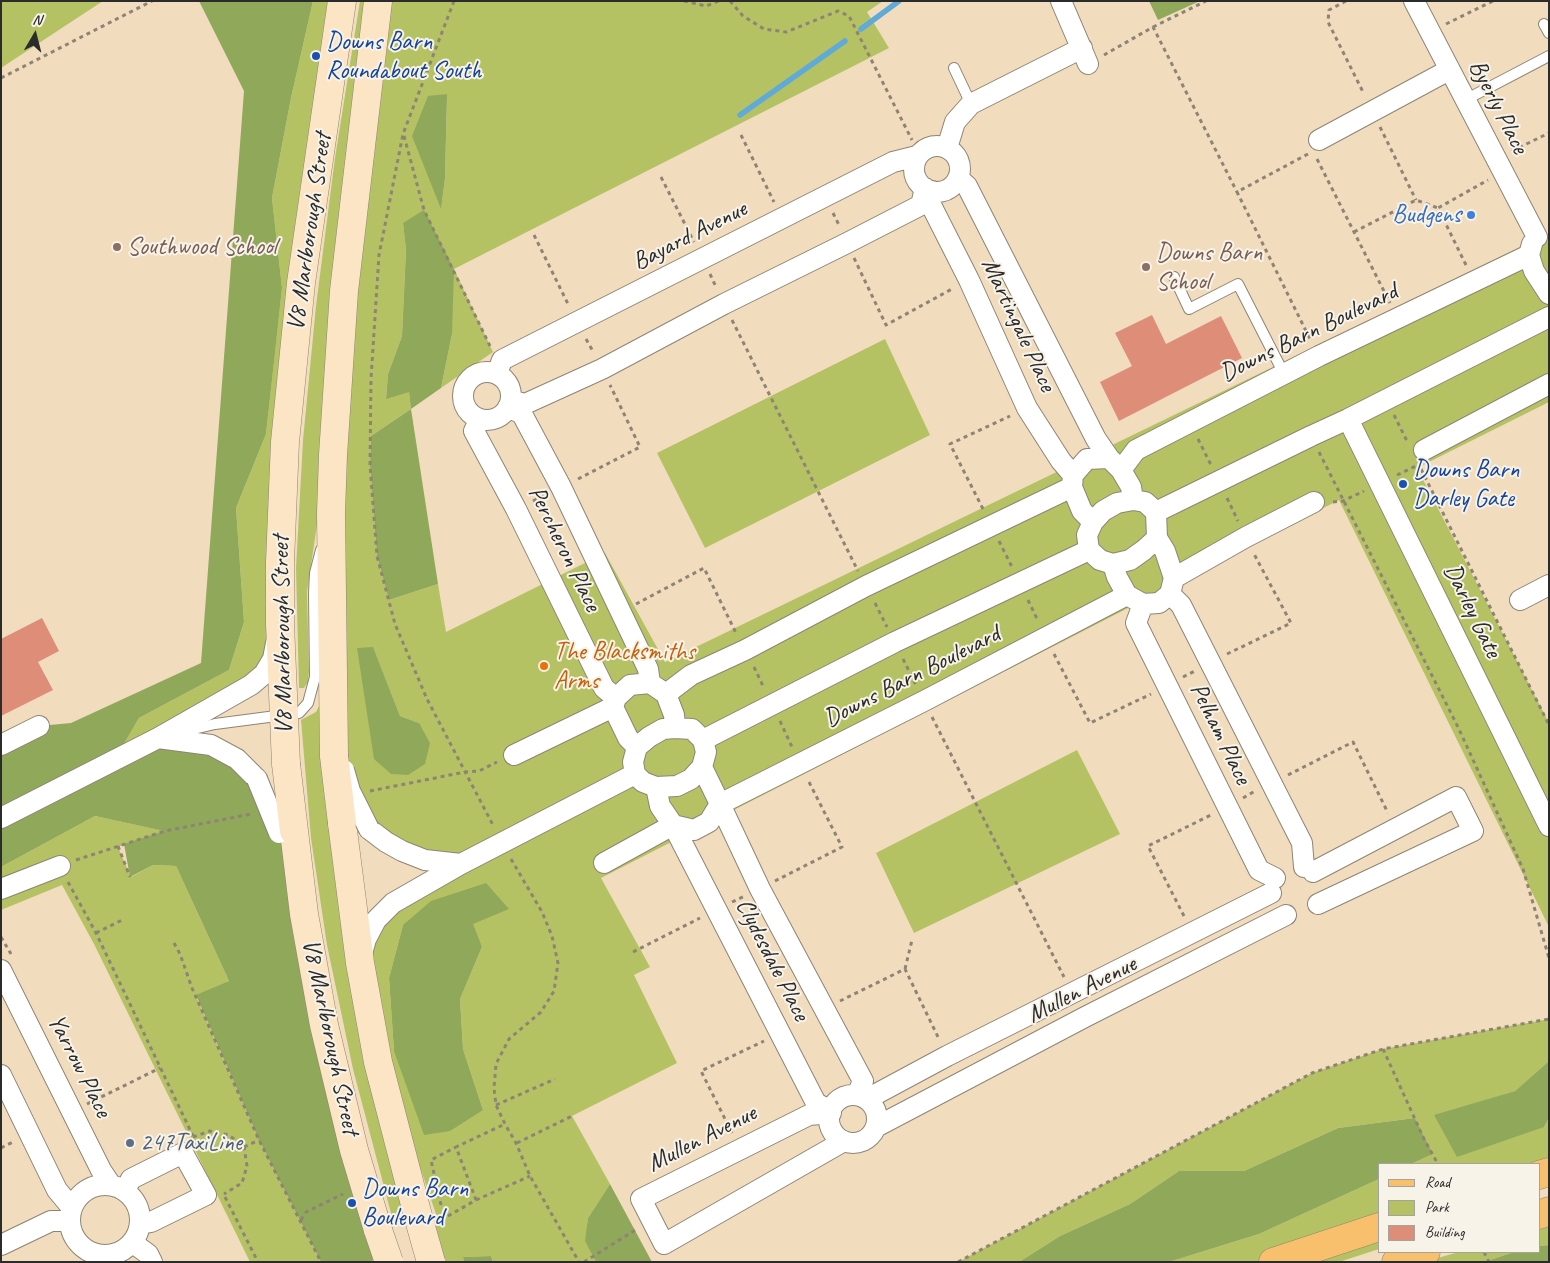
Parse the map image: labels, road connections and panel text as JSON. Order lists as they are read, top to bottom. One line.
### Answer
{"streets":{"main road":["V8 Marlborough Street"],"street":["Byerly Place","Bayard Avenue","Martingale Place","Downs Barn Boulevard","Percheron Place","Darley Gate","Pelham Place","Clydesdale Place","Mullen Avenue","Yarrow Place"]},"crossings":[["Bayard Avenue","Martingale Place"],["Bayard Avenue","Percheron Place"],["Martingale Place","Downs Barn Boulevard"],["Martingale Place","Pelham Place"],["Downs Barn Boulevard","Percheron Place"],["Downs Barn Boulevard","Pelham Place"],["Downs Barn Boulevard","Clydesdale Place"],["Percheron Place","Clydesdale Place"],["Pelham Place","Mullen Avenue"],["Clydesdale Place","Mullen Avenue"]],"places":["Downs Barn Roundabout South","Budgens","Southwood School","Downs Barn School","Downs Barn Darley Gate","The Blacksmiths Arms","247TaxiLine","Downs Barn Boulevard"],"legend":["Road","Park","Building"],"north":"top"}
